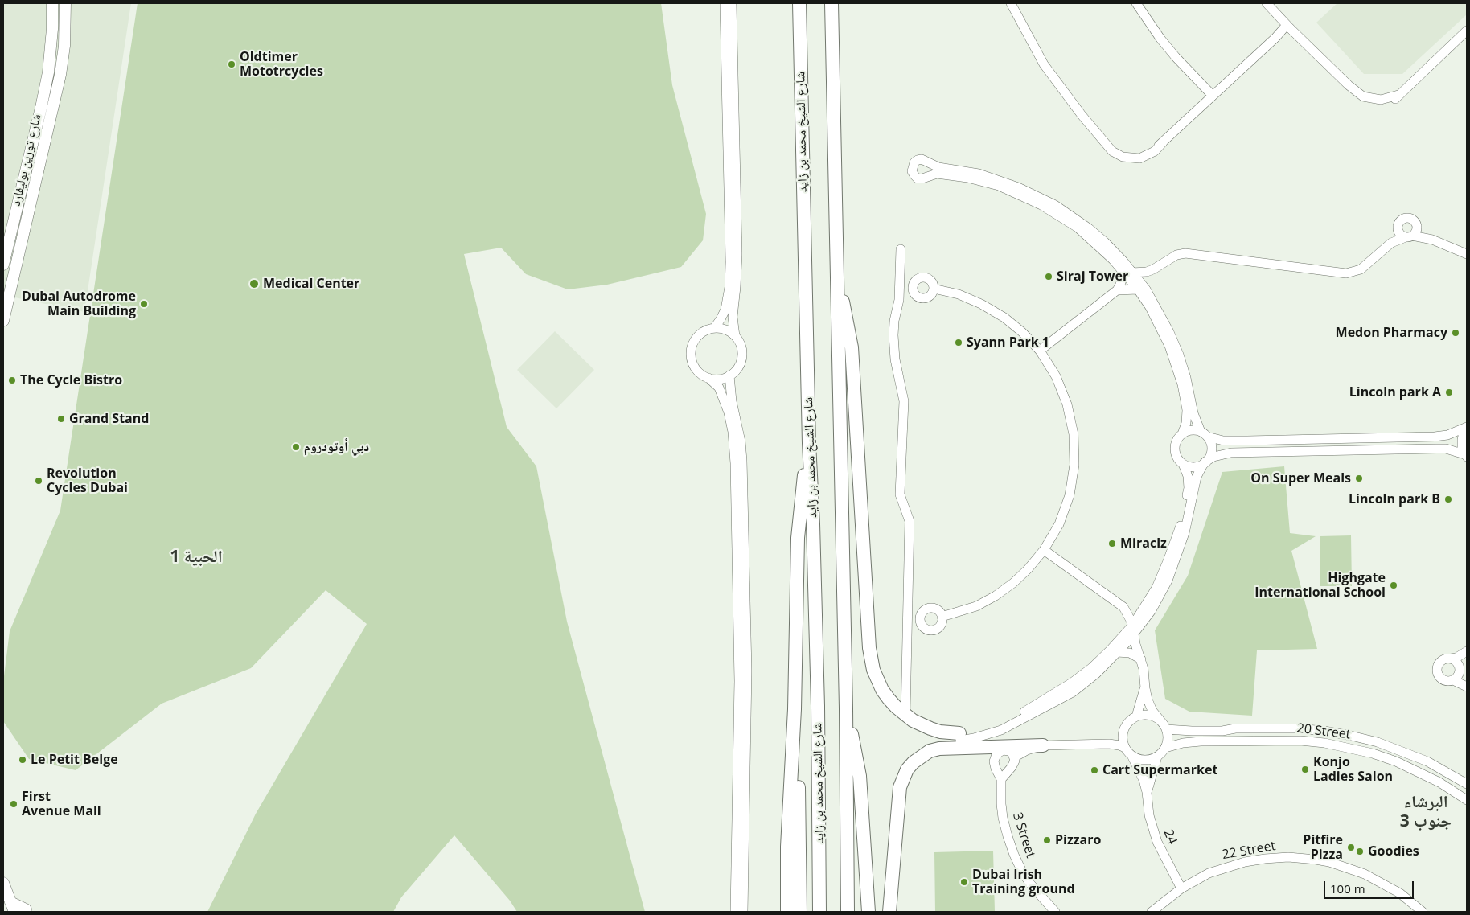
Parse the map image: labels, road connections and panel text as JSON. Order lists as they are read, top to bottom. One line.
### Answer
{"streets":{"highway":["شارع الشيخ محمد بن زايد"],"main road":["شارع تورين بوليفارد"],"street":["20 Street","3 Street","24","22 Street"]},"crossings":[["20 Street","24"],["24","22 Street"]],"districts":["الحبية 1","البرشاء جنوب 3"],"places":["Oldtimer Mototrcycles","Siraj Tower","Medical Center","Dubai Autodrome Main Building","Medon Pharmacy","Syann Park 1","The Cycle Bistro","Lincoln park A","Grand Stand","دبي أوتودروم","On Super Meals","Revolution Cycles Dubai","Lincoln park B","Miraclz","Highgate International School","Le Petit Belge","Konjo Ladies Salon","Cart Supermarket","First Avenue Mall","Pizzaro","Pitfire Pizza","Goodies","Dubai Irish Training ground"],"scale_bar":"100 m"}
